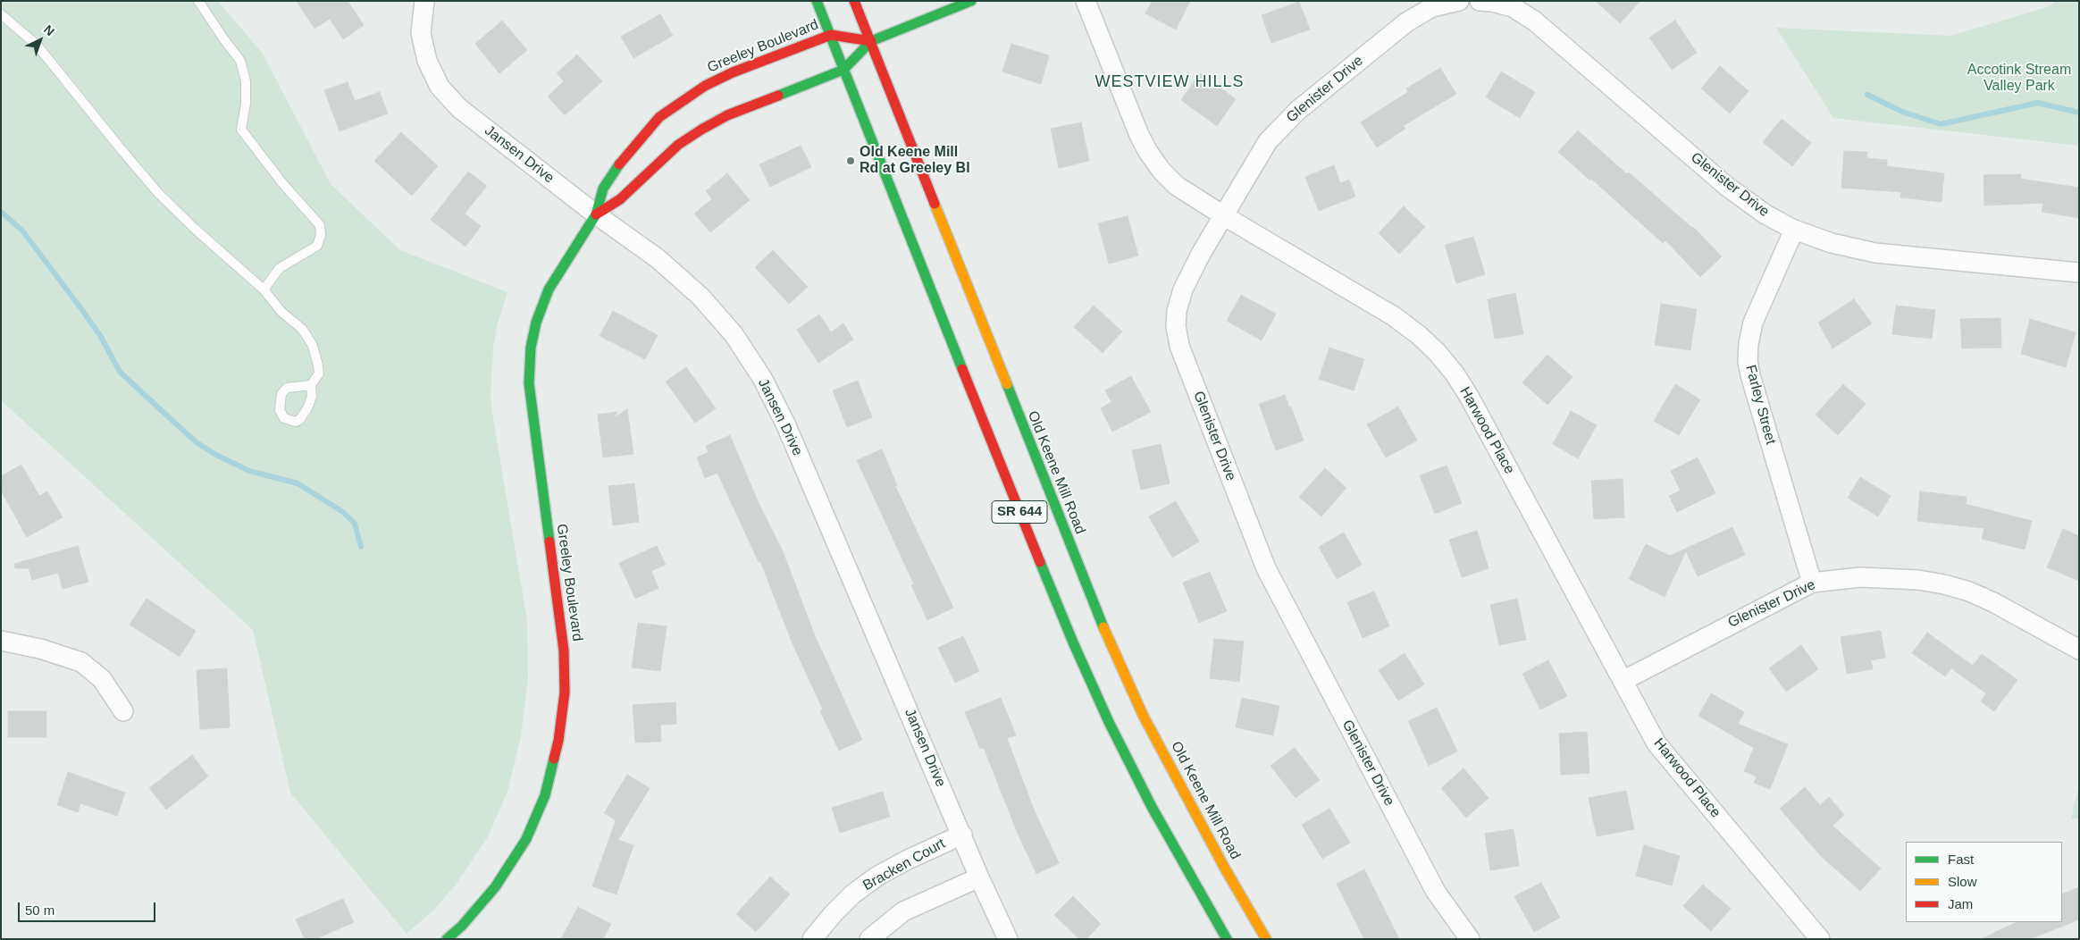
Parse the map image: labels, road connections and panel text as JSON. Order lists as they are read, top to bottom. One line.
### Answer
{"streets":{"main road":["Greeley Boulevard","Old Keene Mill Road","SR 644"],"street":["Glenister Drive","Jansen Drive","Farley Street","Harwood Place","Bracken Court"]},"crossings":[["Greeley Boulevard","Jansen Drive"],["Greeley Boulevard","Old Keene Mill Road"],["Greeley Boulevard","SR 644"],["Glenister Drive","Farley Street"],["Glenister Drive","Harwood Place"],["Jansen Drive","Bracken Court"]],"districts":["WESTVIEW HILLS"],"parks":["Accotink Stream Valley Park"],"places":["Old Keene Mill Rd at Greeley Bl"],"legend":["Fast","Slow","Jam"],"scale_bar":"50 m","north":"top right"}
